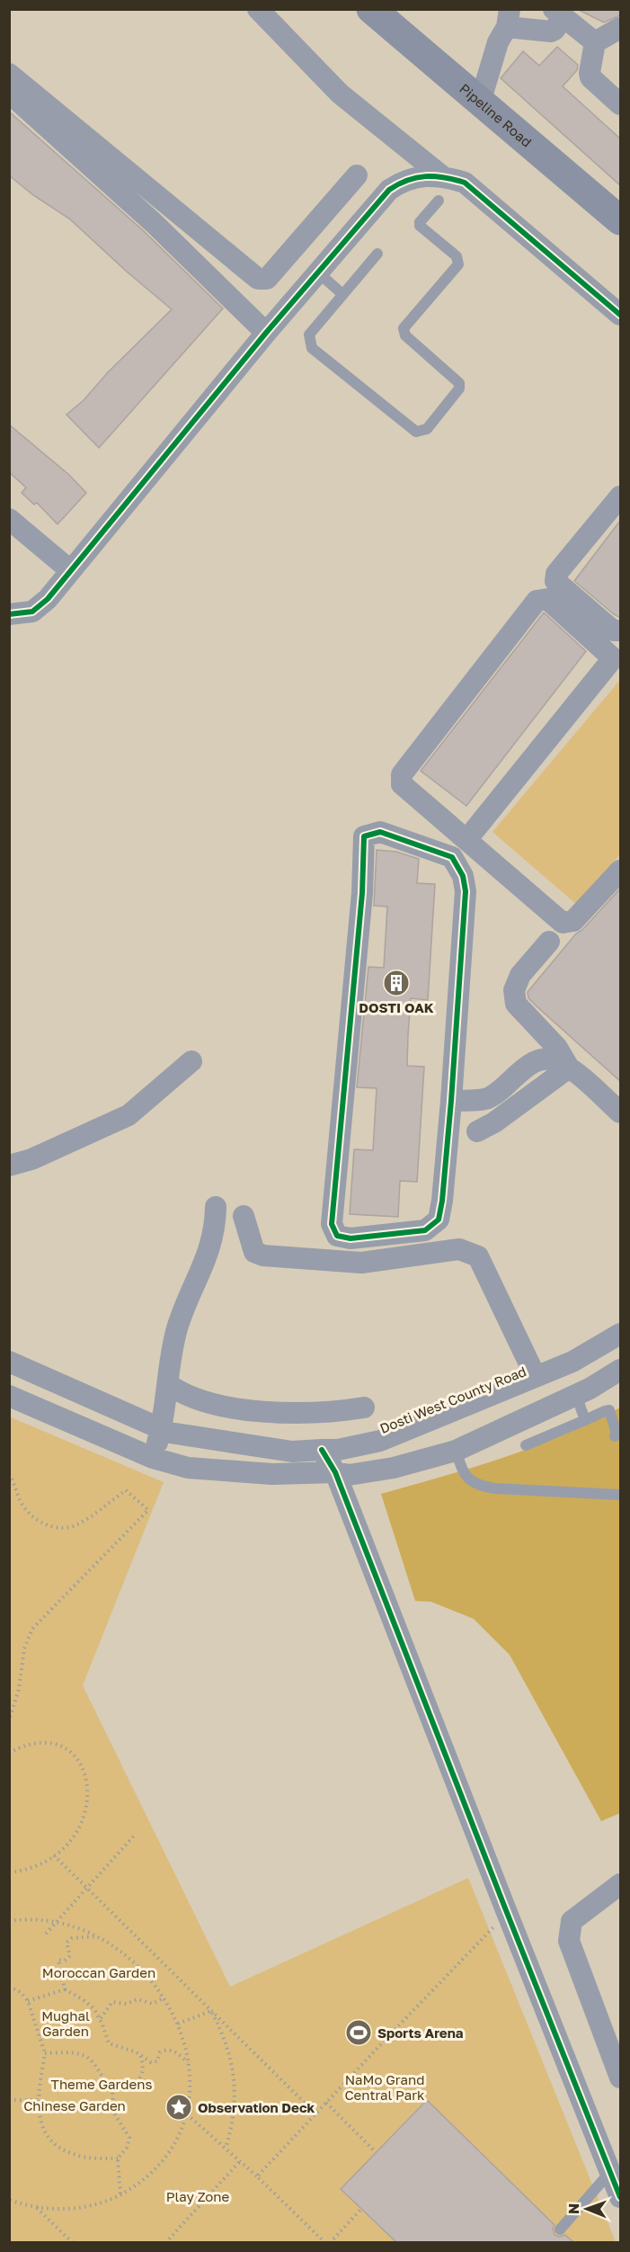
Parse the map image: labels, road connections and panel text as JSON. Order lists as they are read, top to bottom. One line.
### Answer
{"streets":{"street":["Pipeline Road","Dosti West County Road"]},"parks":["Moroccan Garden","Mughal Garden","NaMo Grand Central Park","Theme Gardens","Chinese Garden","Play Zone"],"places":{"building":["DOSTI OAK"],"sports":["Sports Arena"],"place":["Observation Deck"]},"north":"left"}
